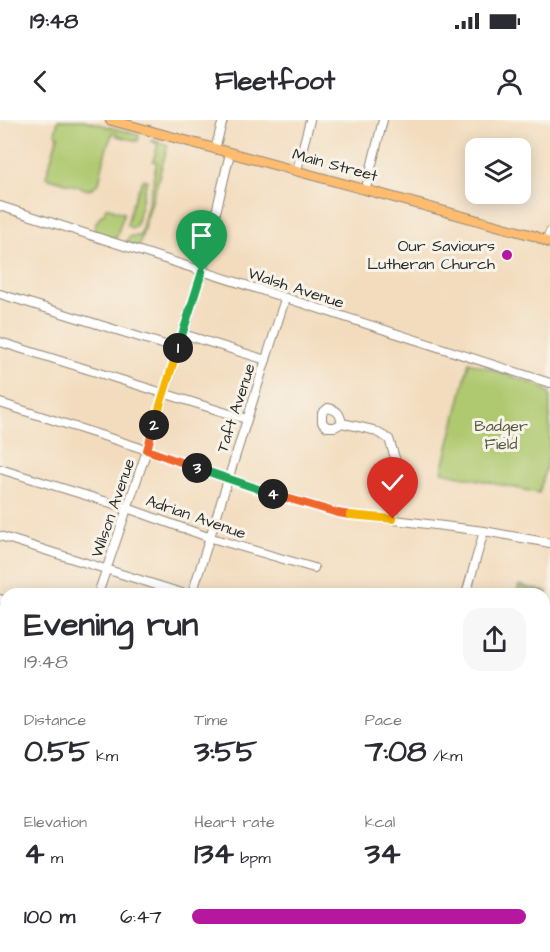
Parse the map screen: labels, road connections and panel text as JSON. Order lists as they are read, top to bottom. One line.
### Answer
{"streets":{"main road":["Main Street"],"street":["Walsh Avenue","Taft Avenue","Wilson Avenue","Adrian Avenue"]},"crossings":[["Main Street","Wilson Avenue"],["Walsh Avenue","Taft Avenue"],["Walsh Avenue","Wilson Avenue"],["Taft Avenue","Adrian Avenue"],["Wilson Avenue","Adrian Avenue"]],"parks":["Badger Field"],"places":["Our Saviours Lutheran Church"],"page":{"status":"19:48","header":"Fleetfoot","pins":["1","2","3","4"],"heading":["Evening run","19:48"],"stats":[["Distance","0.55 km"],["Time","3:55"],["Pace","7:08 /km"],["Elevation","4 m"],["Heart rate","134 bpm"],["kcal","34"]],"list":[{"name":"100 m","note":"6:47"}]}}
